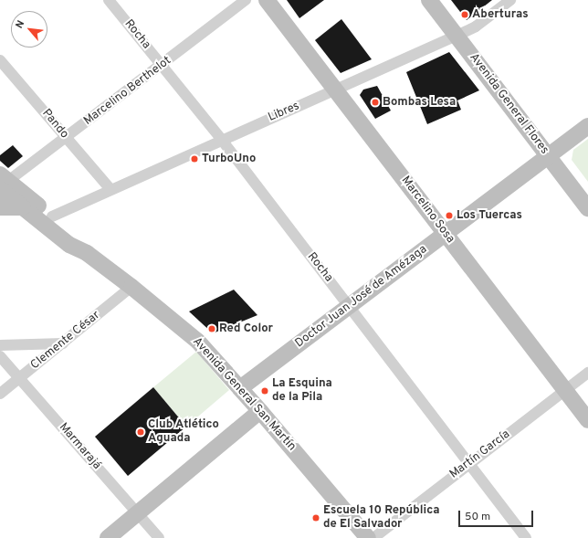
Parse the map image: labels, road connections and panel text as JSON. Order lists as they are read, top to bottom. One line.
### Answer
{"streets":{"street":["Rocha","Marcelino Berthelot","Avenida General Flores","Libres","Pando","Marcelino Sosa","Doctor Juan José de Amézaga","Clemente César","Avenida General San Martín","Marmarajá","Martín García"]},"crossings":[["Rocha","Marcelino Berthelot"],["Rocha","Libres"],["Rocha","Doctor Juan José de Amézaga"],["Rocha","Martín García"],["Marcelino Berthelot","Pando"],["Marcelino Berthelot","Avenida General San Martín"],["Avenida General Flores","Libres"],["Avenida General Flores","Doctor Juan José de Amézaga"],["Libres","Pando"],["Libres","Marcelino Sosa"],["Libres","Avenida General San Martín"],["Marcelino Sosa","Doctor Juan José de Amézaga"],["Marcelino Sosa","Martín García"],["Doctor Juan José de Amézaga","Avenida General San Martín"],["Clemente César","Avenida General San Martín"],["Clemente César","Marmarajá"]],"places":["Aberturas","Bombas Lesa","TurboUno","Los Tuercas","Red Color","La Esquina de la Pila","Club Atlético Aguada","Escuela 10 República de El Salvador"],"scale_bar":"50 m","north":"top left"}
